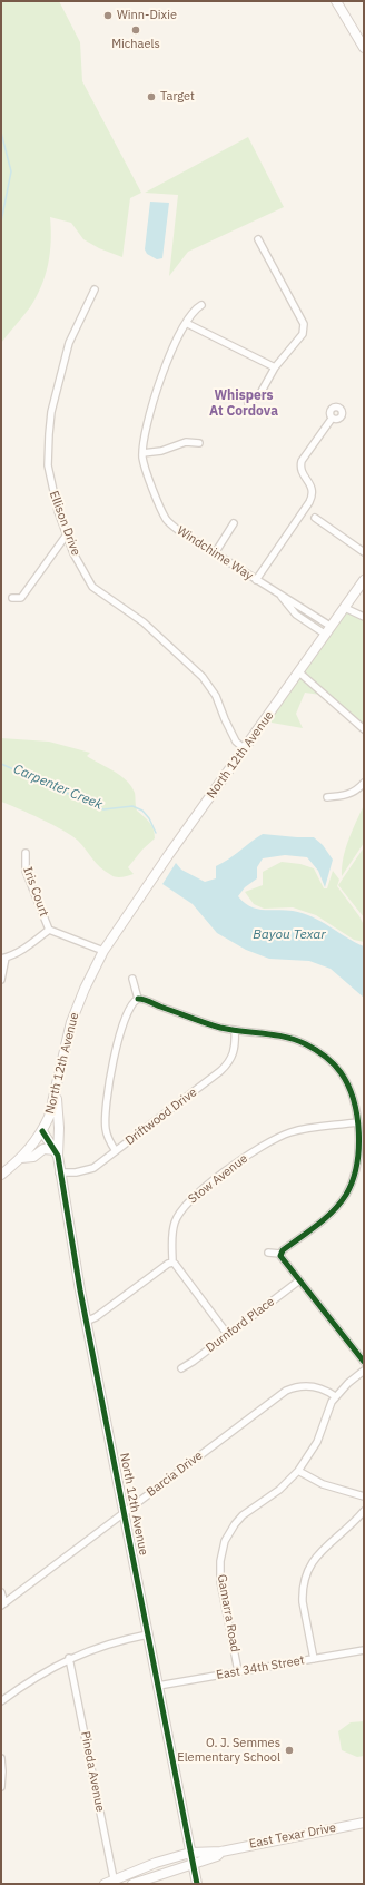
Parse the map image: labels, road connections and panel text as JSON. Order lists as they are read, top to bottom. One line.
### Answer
{"streets":{"street":["Ellison Drive","Windchime Way","North 12th Avenue","Iris Court","Driftwood Drive","Stow Avenue","Durnford Place","Barcia Drive","Gamarra Road","East 34th Street","Pineda Avenue","East Texar Drive"]},"crossings":[["Ellison Drive","North 12th Avenue"],["Windchime Way","North 12th Avenue"],["North 12th Avenue","Driftwood Drive"],["North 12th Avenue","Barcia Drive"],["North 12th Avenue","East 34th Street"],["Barcia Drive","Gamarra Road"],["Gamarra Road","East 34th Street"]],"districts":["Whispers At Cordova"],"water":["Carpenter Creek","Bayou Texar"],"places":["Winn-Dixie","Michaels","Target","O. J. Semmes Elementary School"]}
